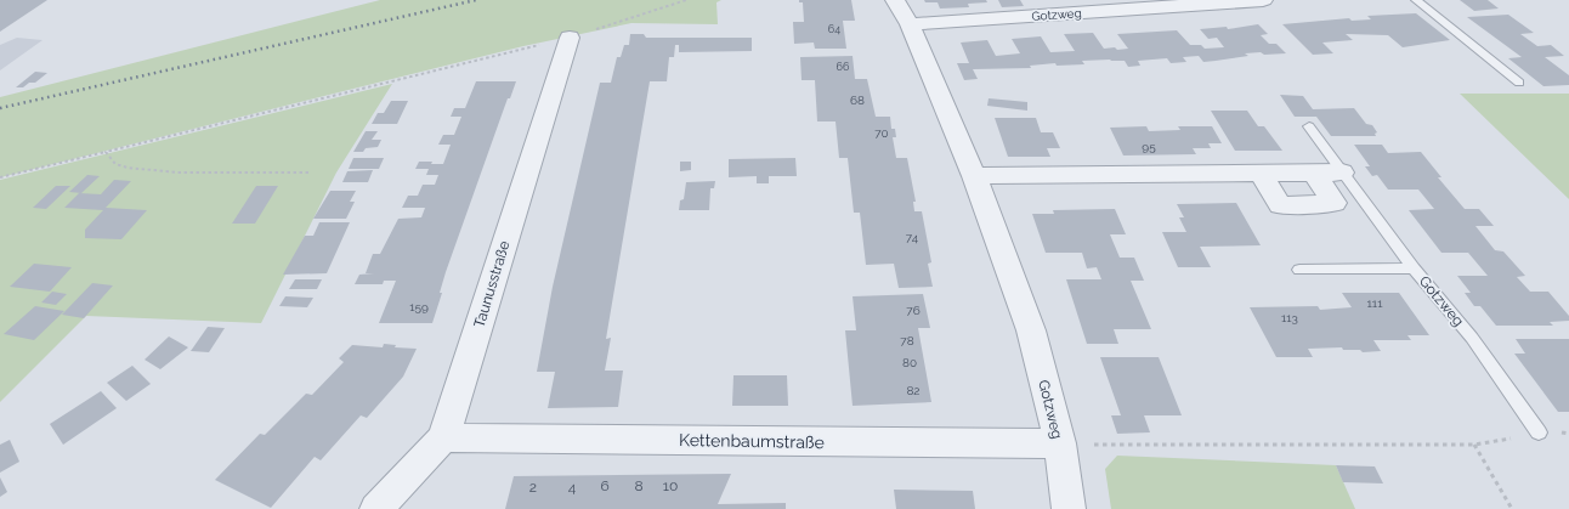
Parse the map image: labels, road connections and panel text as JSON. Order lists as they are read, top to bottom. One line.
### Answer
{"streets":{"street":["Gotzweg","Taunusstraße","Kettenbaumstraße"]},"crossings":[["Gotzweg","Kettenbaumstraße"],["Taunusstraße","Kettenbaumstraße"]],"house_numbers":["64","66","68","70","95","74","111","159","76","113","78","80","82","6","8","10","2","4"]}
